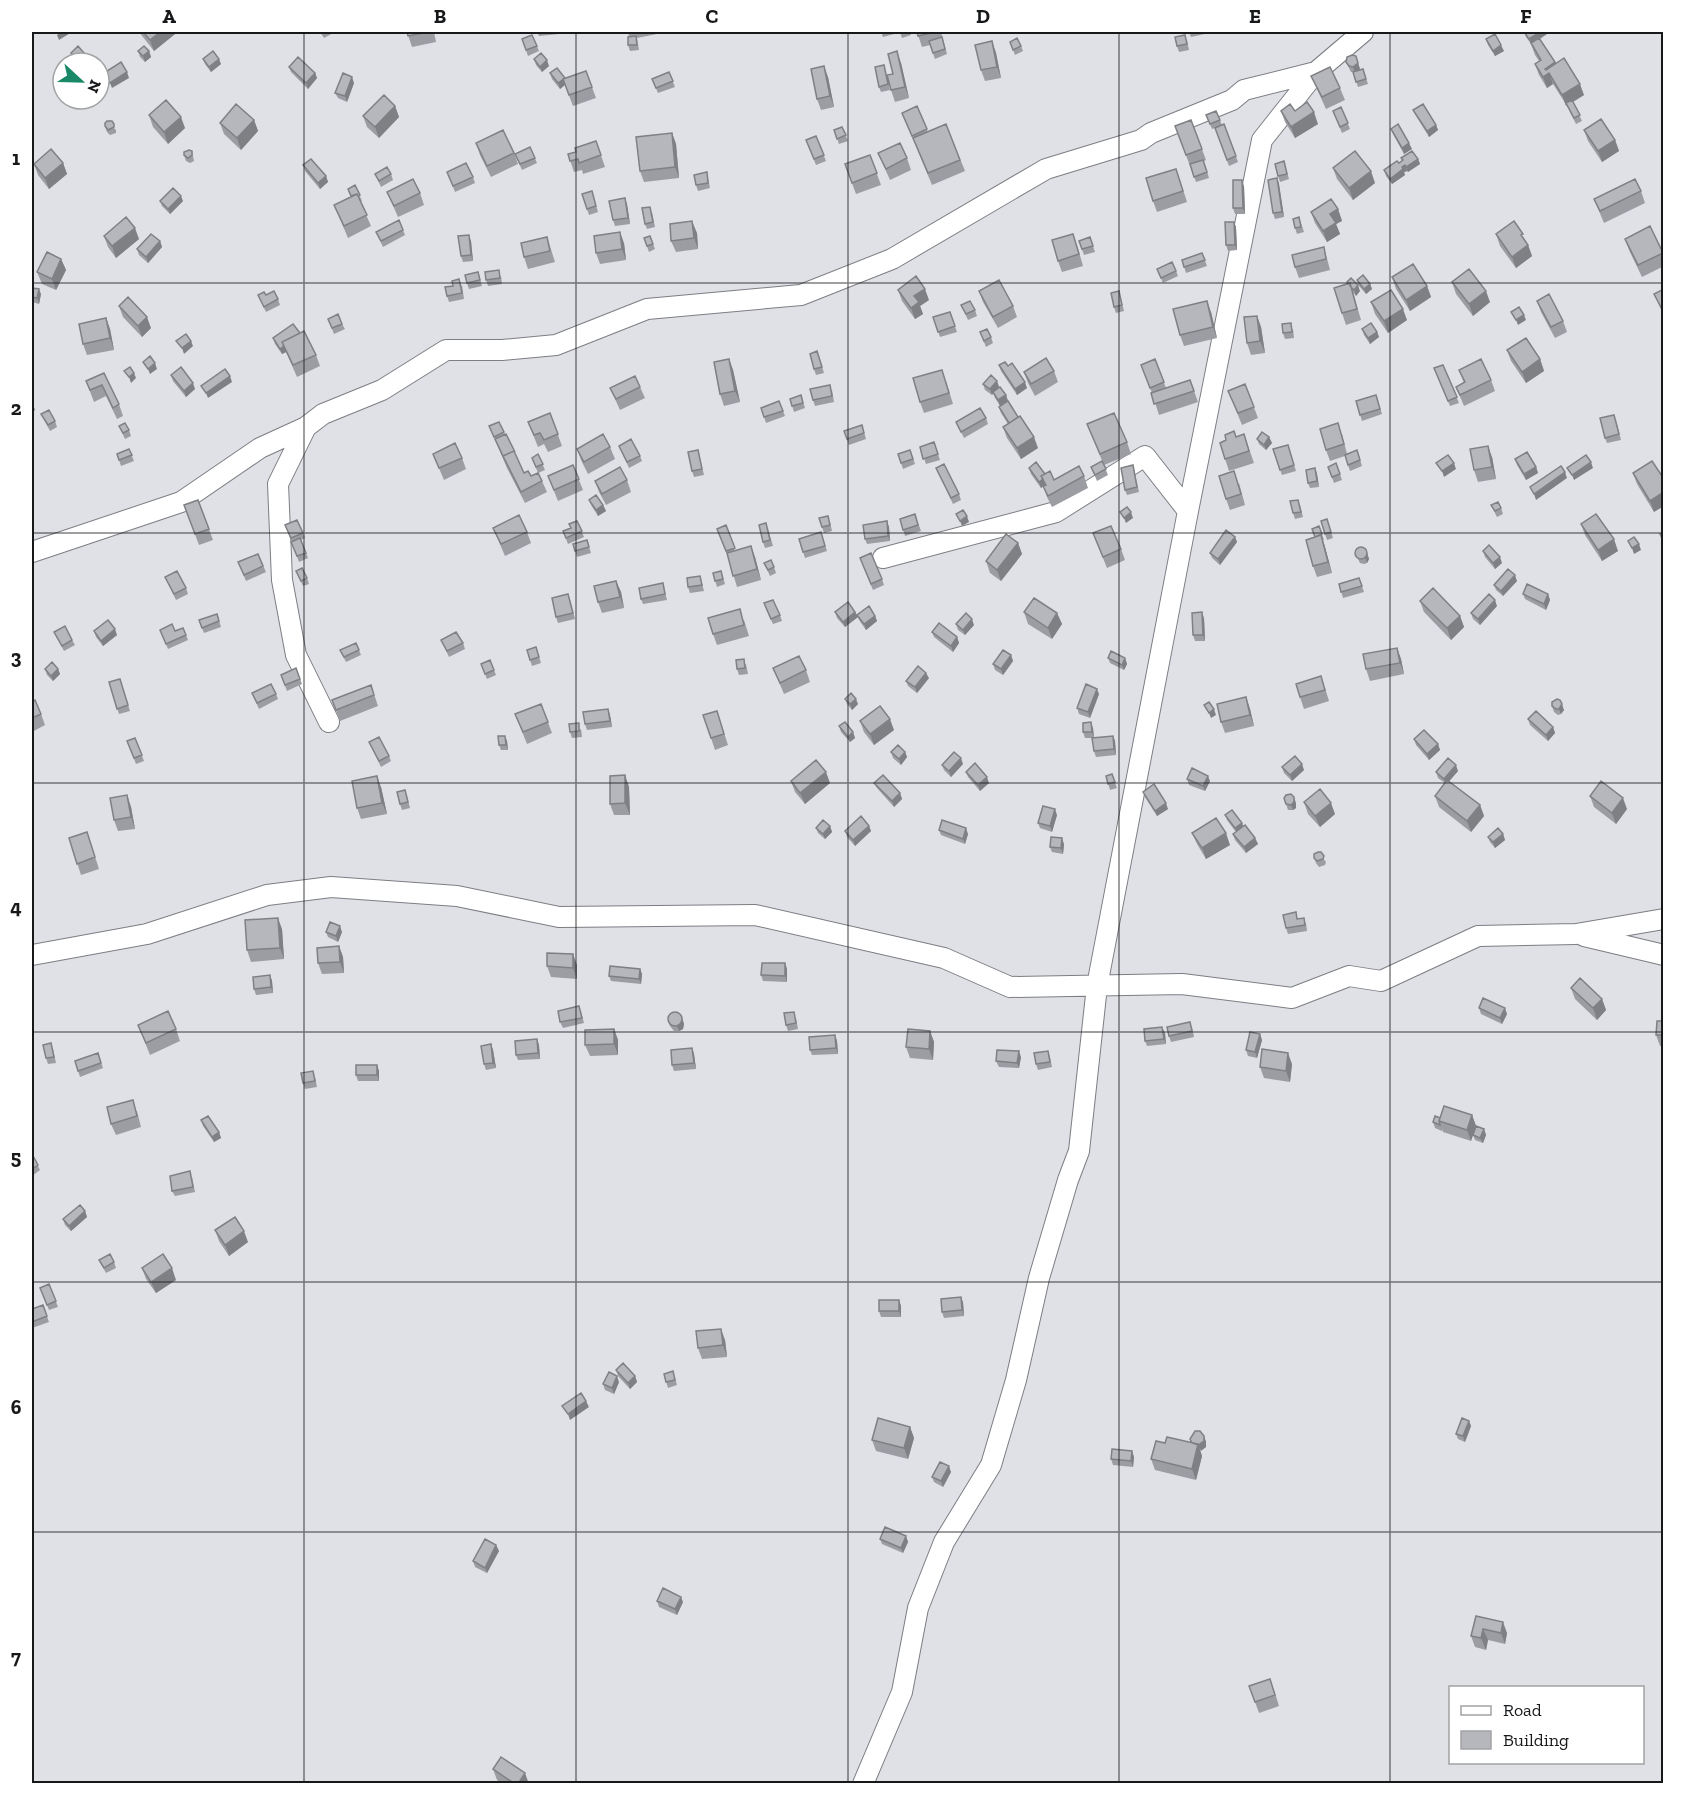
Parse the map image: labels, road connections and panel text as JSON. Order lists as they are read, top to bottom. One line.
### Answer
{"legend":["Road","Building"],"north":"right","grid":{"columns":["A","B","C","D","E","F"],"rows":["1","2","3","4","5","6","7"]}}
